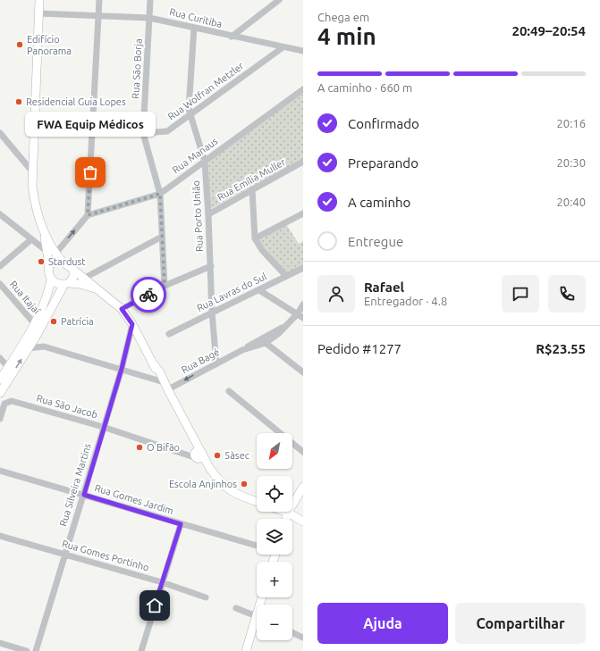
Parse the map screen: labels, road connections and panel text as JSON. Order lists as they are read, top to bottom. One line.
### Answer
{"streets":{"street":["Rua Curitiba","Rua São Borja","Rua Wolfran Metzler","Rua Manaus","Rua Emília Muller","Rua Porto União","Rua Lavras do Sul","Rua Itajaí","Rua Bagé","Rua São Jacob","Rua Silveira Martins","Rua Gomes Jardim","Rua Gomes Portinho"]},"crossings":[["Rua Curitiba","Rua São Borja"],["Rua Curitiba","Rua Wolfran Metzler"],["Rua Curitiba","Rua Porto União"],["Rua São Borja","Rua Wolfran Metzler"],["Rua São Borja","Rua Manaus"],["Rua Wolfran Metzler","Rua Porto União"],["Rua Manaus","Rua Porto União"],["Rua Emília Muller","Rua Porto União"],["Rua Porto União","Rua Lavras do Sul"],["Rua Porto União","Rua Bagé"],["Rua São Jacob","Rua Silveira Martins"],["Rua Silveira Martins","Rua Gomes Jardim"],["Rua Silveira Martins","Rua Gomes Portinho"]],"places":["Edifício Panorama","Residencial Guia Lopes","FWA Equip Médicos","Stardust","Patrícia","O Bifão","5àsec","Escola Anjinhos"],"north":"bottom left","page":{"heading":["4 min","Chega em","20:49–20:54"],"panel":["Rafael","Entregador · 4.8","Pedido #1277","R$23.55"],"bar":"A caminho · 660 m","list":[["Confirmado","20:16"],["Preparando","20:30"],["A caminho","20:40"],"Entregue"],"bubble":"FWA Equip Médicos","map_buttons":["+","−"],"buttons":["Ajuda","Compartilhar"]}}
